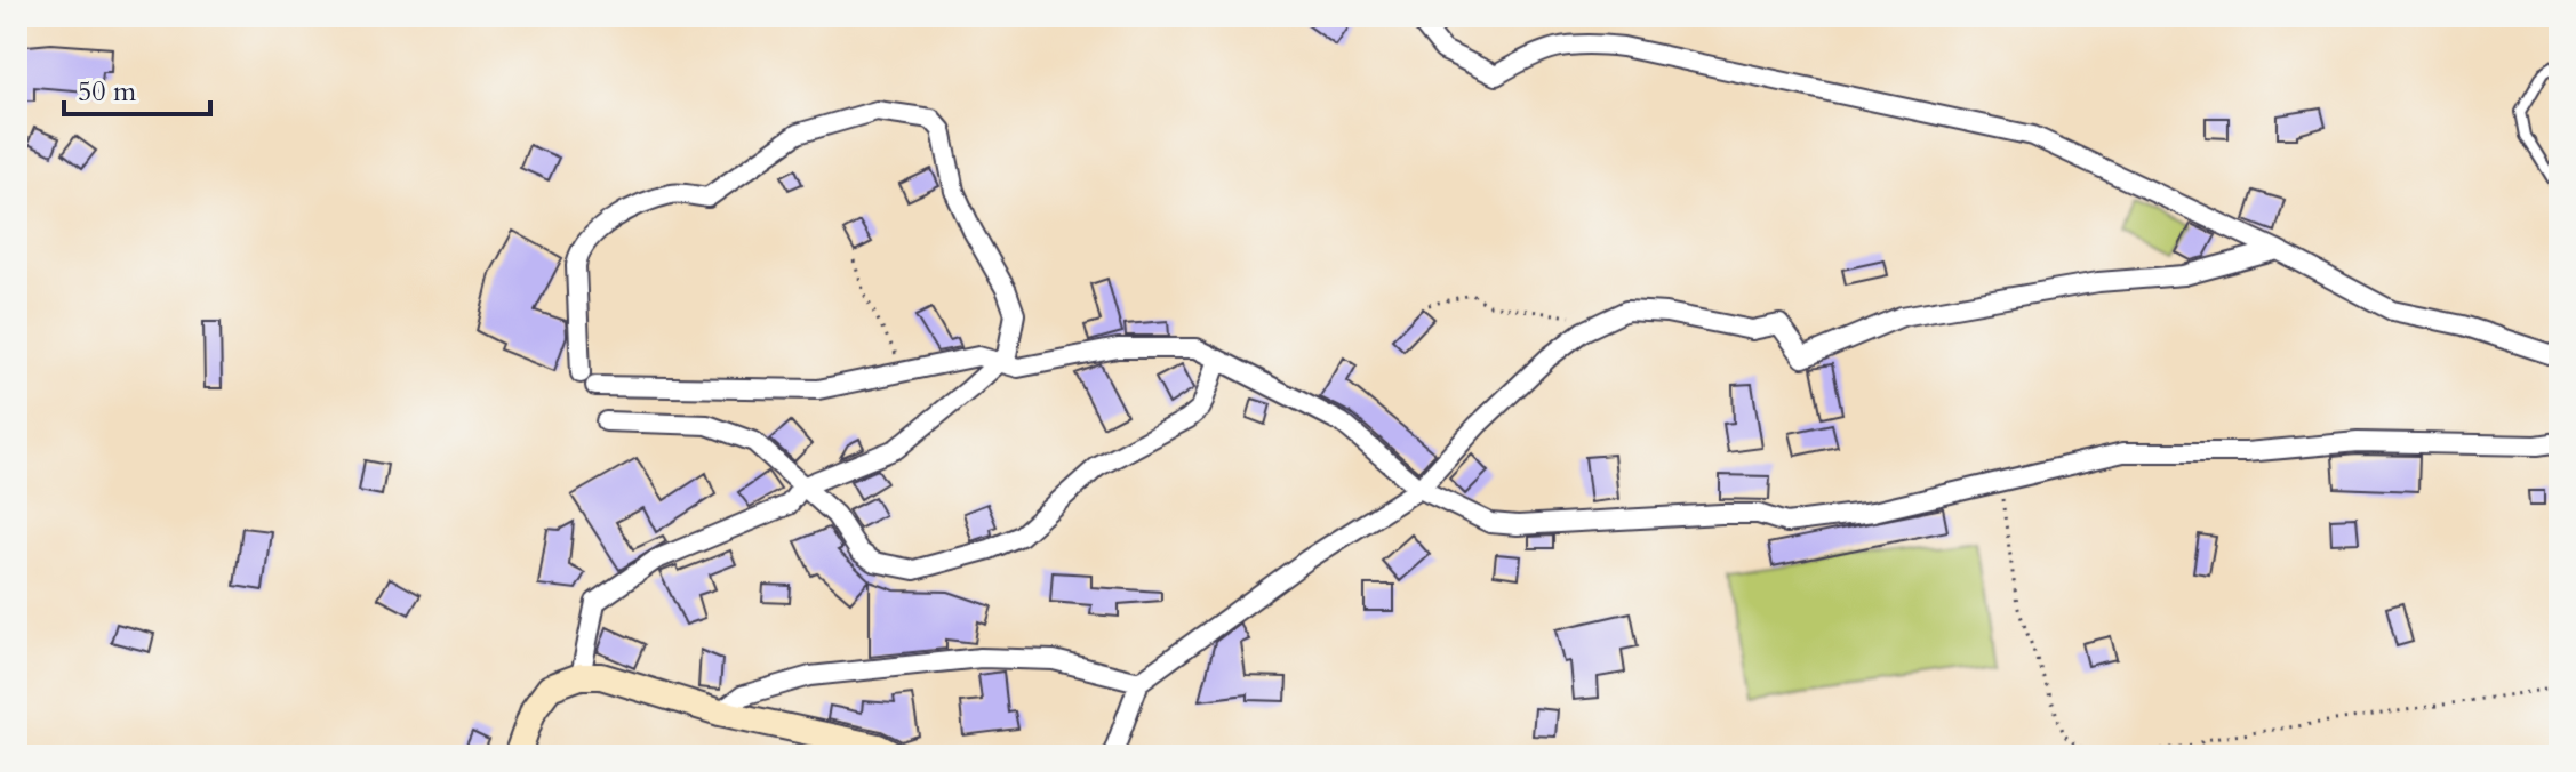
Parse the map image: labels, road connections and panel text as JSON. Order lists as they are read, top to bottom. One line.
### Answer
{"scale_bar":"50 m"}
